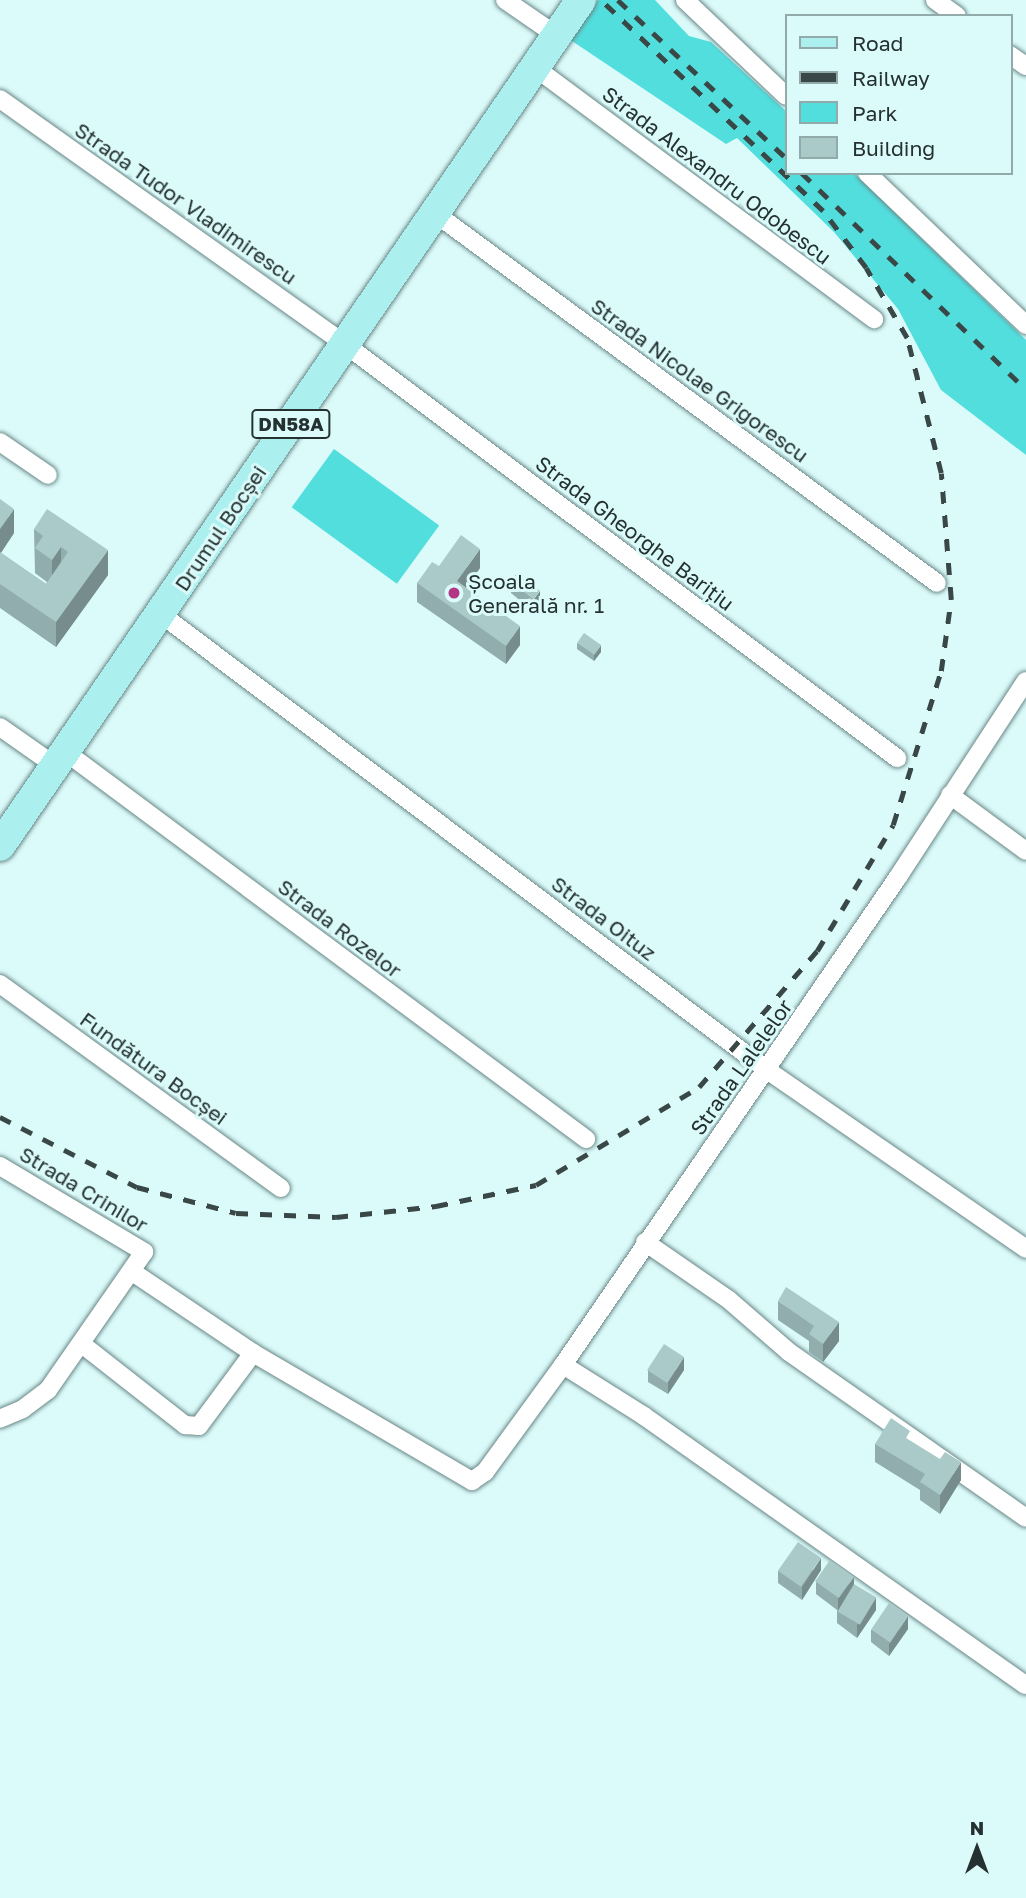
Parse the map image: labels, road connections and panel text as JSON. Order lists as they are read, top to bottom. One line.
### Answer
{"streets":{"main road":["DN58A","Drumul Bocșei"],"street":["Strada Alexandru Odobescu","Strada Tudor Vladimirescu","Strada Nicolae Grigorescu","Strada Gheorghe Barițiu","Strada Oituz","Strada Rozelor","Strada Lalelelor","Fundătura Bocșei","Strada Crinilor"]},"crossings":[["Strada Alexandru Odobescu","Drumul Bocșei"],["Strada Tudor Vladimirescu","Drumul Bocșei"],["Strada Tudor Vladimirescu","Strada Gheorghe Barițiu"],["Strada Nicolae Grigorescu","Drumul Bocșei"],["Drumul Bocșei","Strada Gheorghe Barițiu"],["Drumul Bocșei","Strada Oituz"],["Drumul Bocșei","Strada Rozelor"],["Strada Oituz","Strada Lalelelor"]],"places":["Școala Generală nr. 1"],"legend":["Road","Railway","Park","Building"],"north":"top"}
